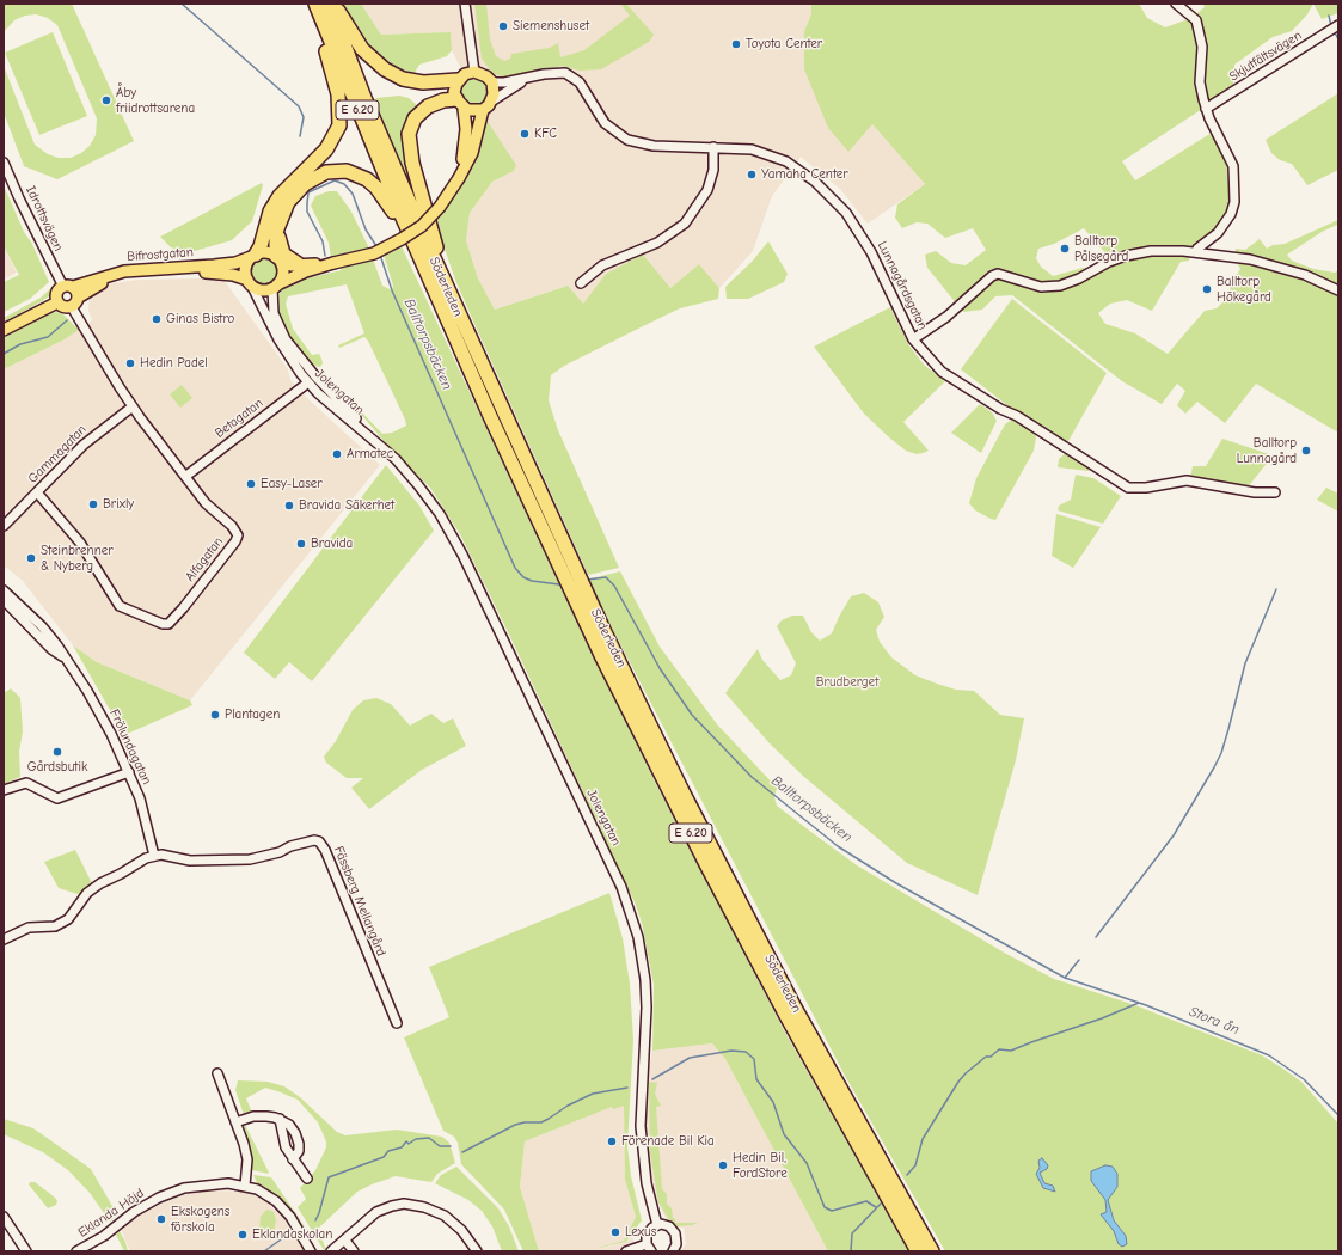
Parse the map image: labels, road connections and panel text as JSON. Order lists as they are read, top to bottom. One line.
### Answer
{"streets":{"highway":["E 6.20","Söderleden"],"main road":["Bifrostgatan"],"street":["Skjutfältsvägen","Idrottsvägen","Lunnagårdsgatan","Jolengatan","Betagatan","Gammagatan","Alfagatan","Frölundagatan","Fässberg Mellangård","Eklanda Höjd"]},"crossings":[["Idrottsvägen","Bifrostgatan"],["Idrottsvägen","Alfagatan"],["Bifrostgatan","Jolengatan"],["Bifrostgatan","Alfagatan"],["Jolengatan","Betagatan"],["Betagatan","Alfagatan"],["Gammagatan","Alfagatan"],["Frölundagatan","Fässberg Mellangård"]],"water":["Balltorpsbäcken","Stora ån"],"parks":["Brudberget"],"places":["Siemenshuset","Toyota Center","Åby friidrottsarena","KFC","Yamaha Center","Balltorp Pålsegård","Balltorp Hökegård","Ginas Bistro","Hedin Padel","Balltorp Lunnagård","Armatec","Easy-Laser","Brixly","Bravida Säkerhet","Bravida","Steinbrenner & Nyberg","Plantagen","Gårdsbutik","Förenade Bil Kia","Hedin Bil, FordStore","Ekskogens förskola","Lexus","Eklandaskolan"]}
